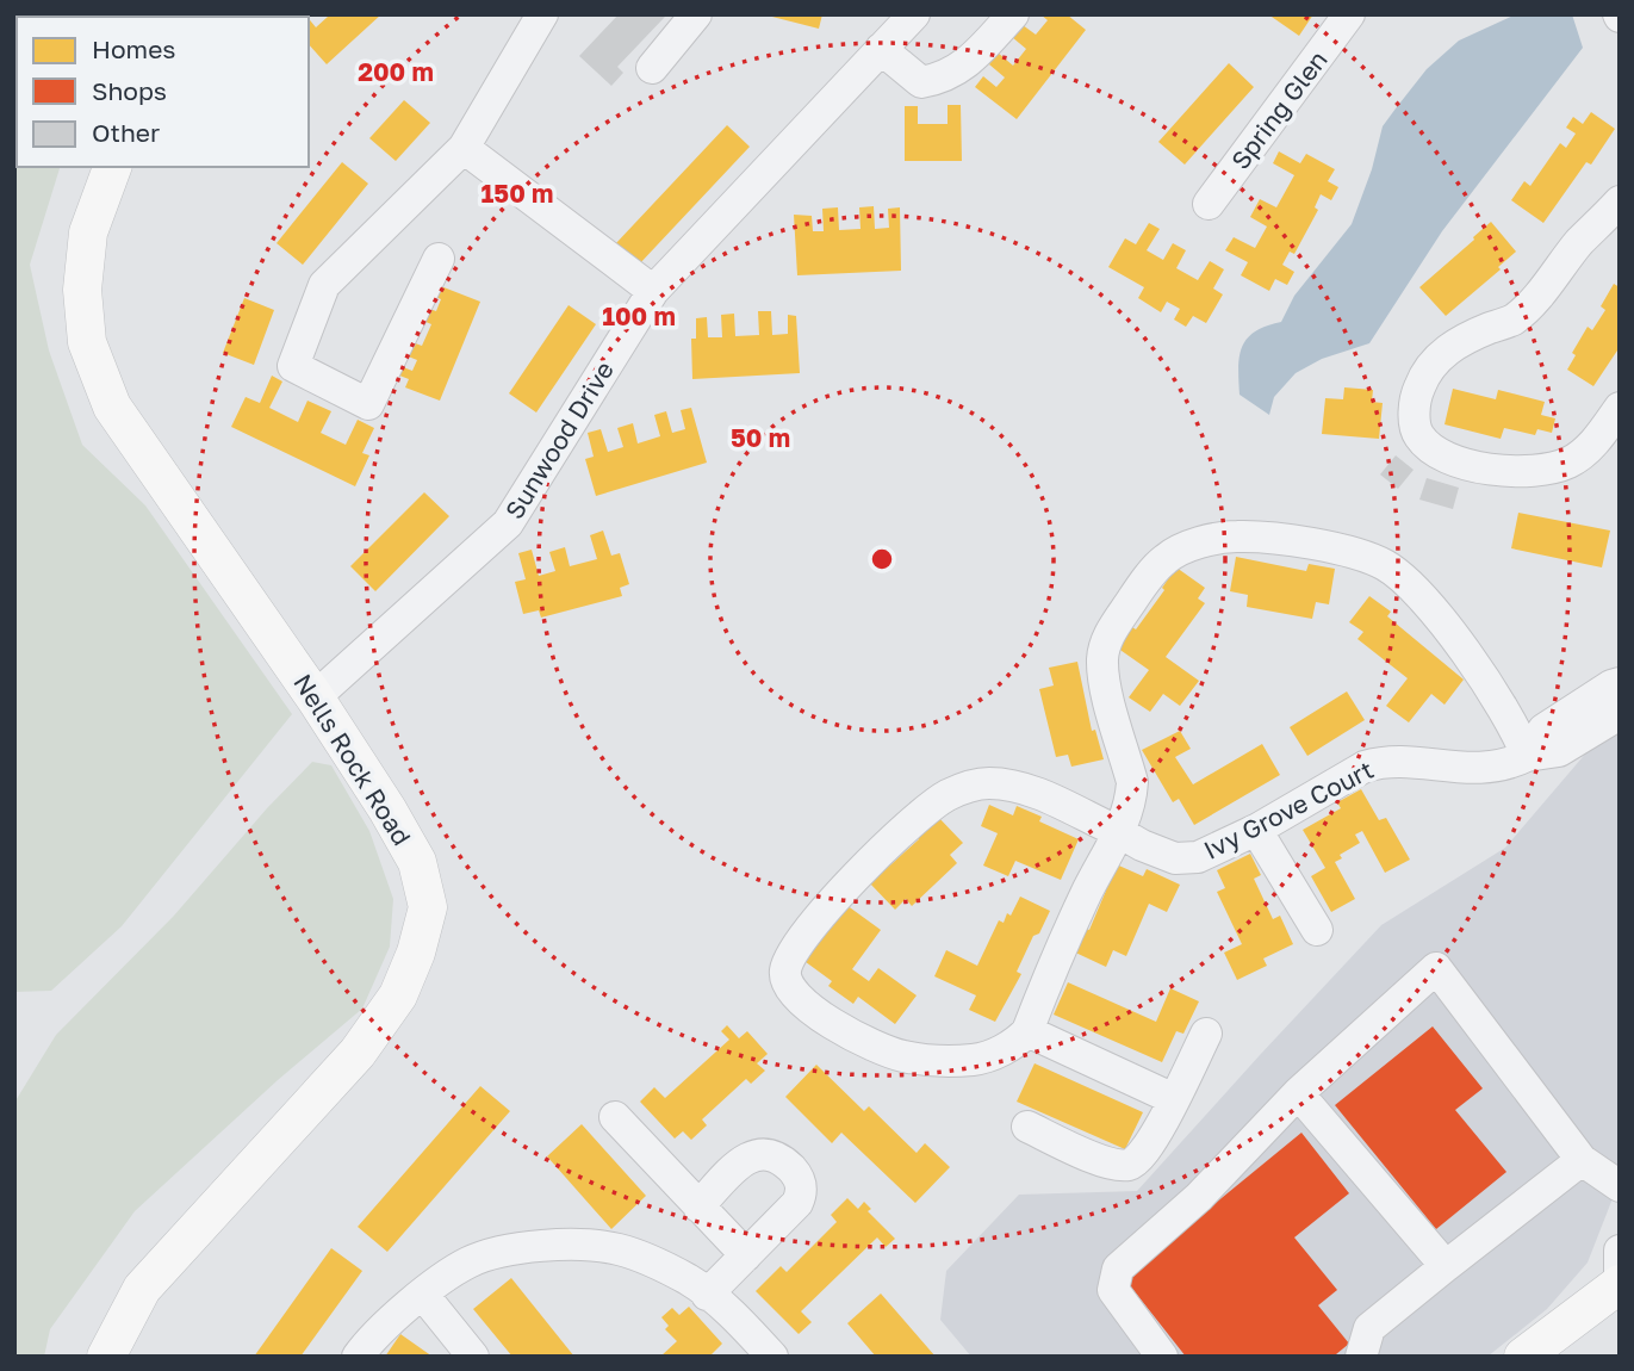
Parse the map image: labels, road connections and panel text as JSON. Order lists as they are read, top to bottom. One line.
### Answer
{"streets":{"main road":["Nells Rock Road"],"street":["Spring Glen","Sunwood Drive","Ivy Grove Court"]},"crossings":[["Sunwood Drive","Nells Rock Road"]],"legend":["Homes","Shops","Other"],"rings":["200 m","150 m","100 m","50 m"]}
